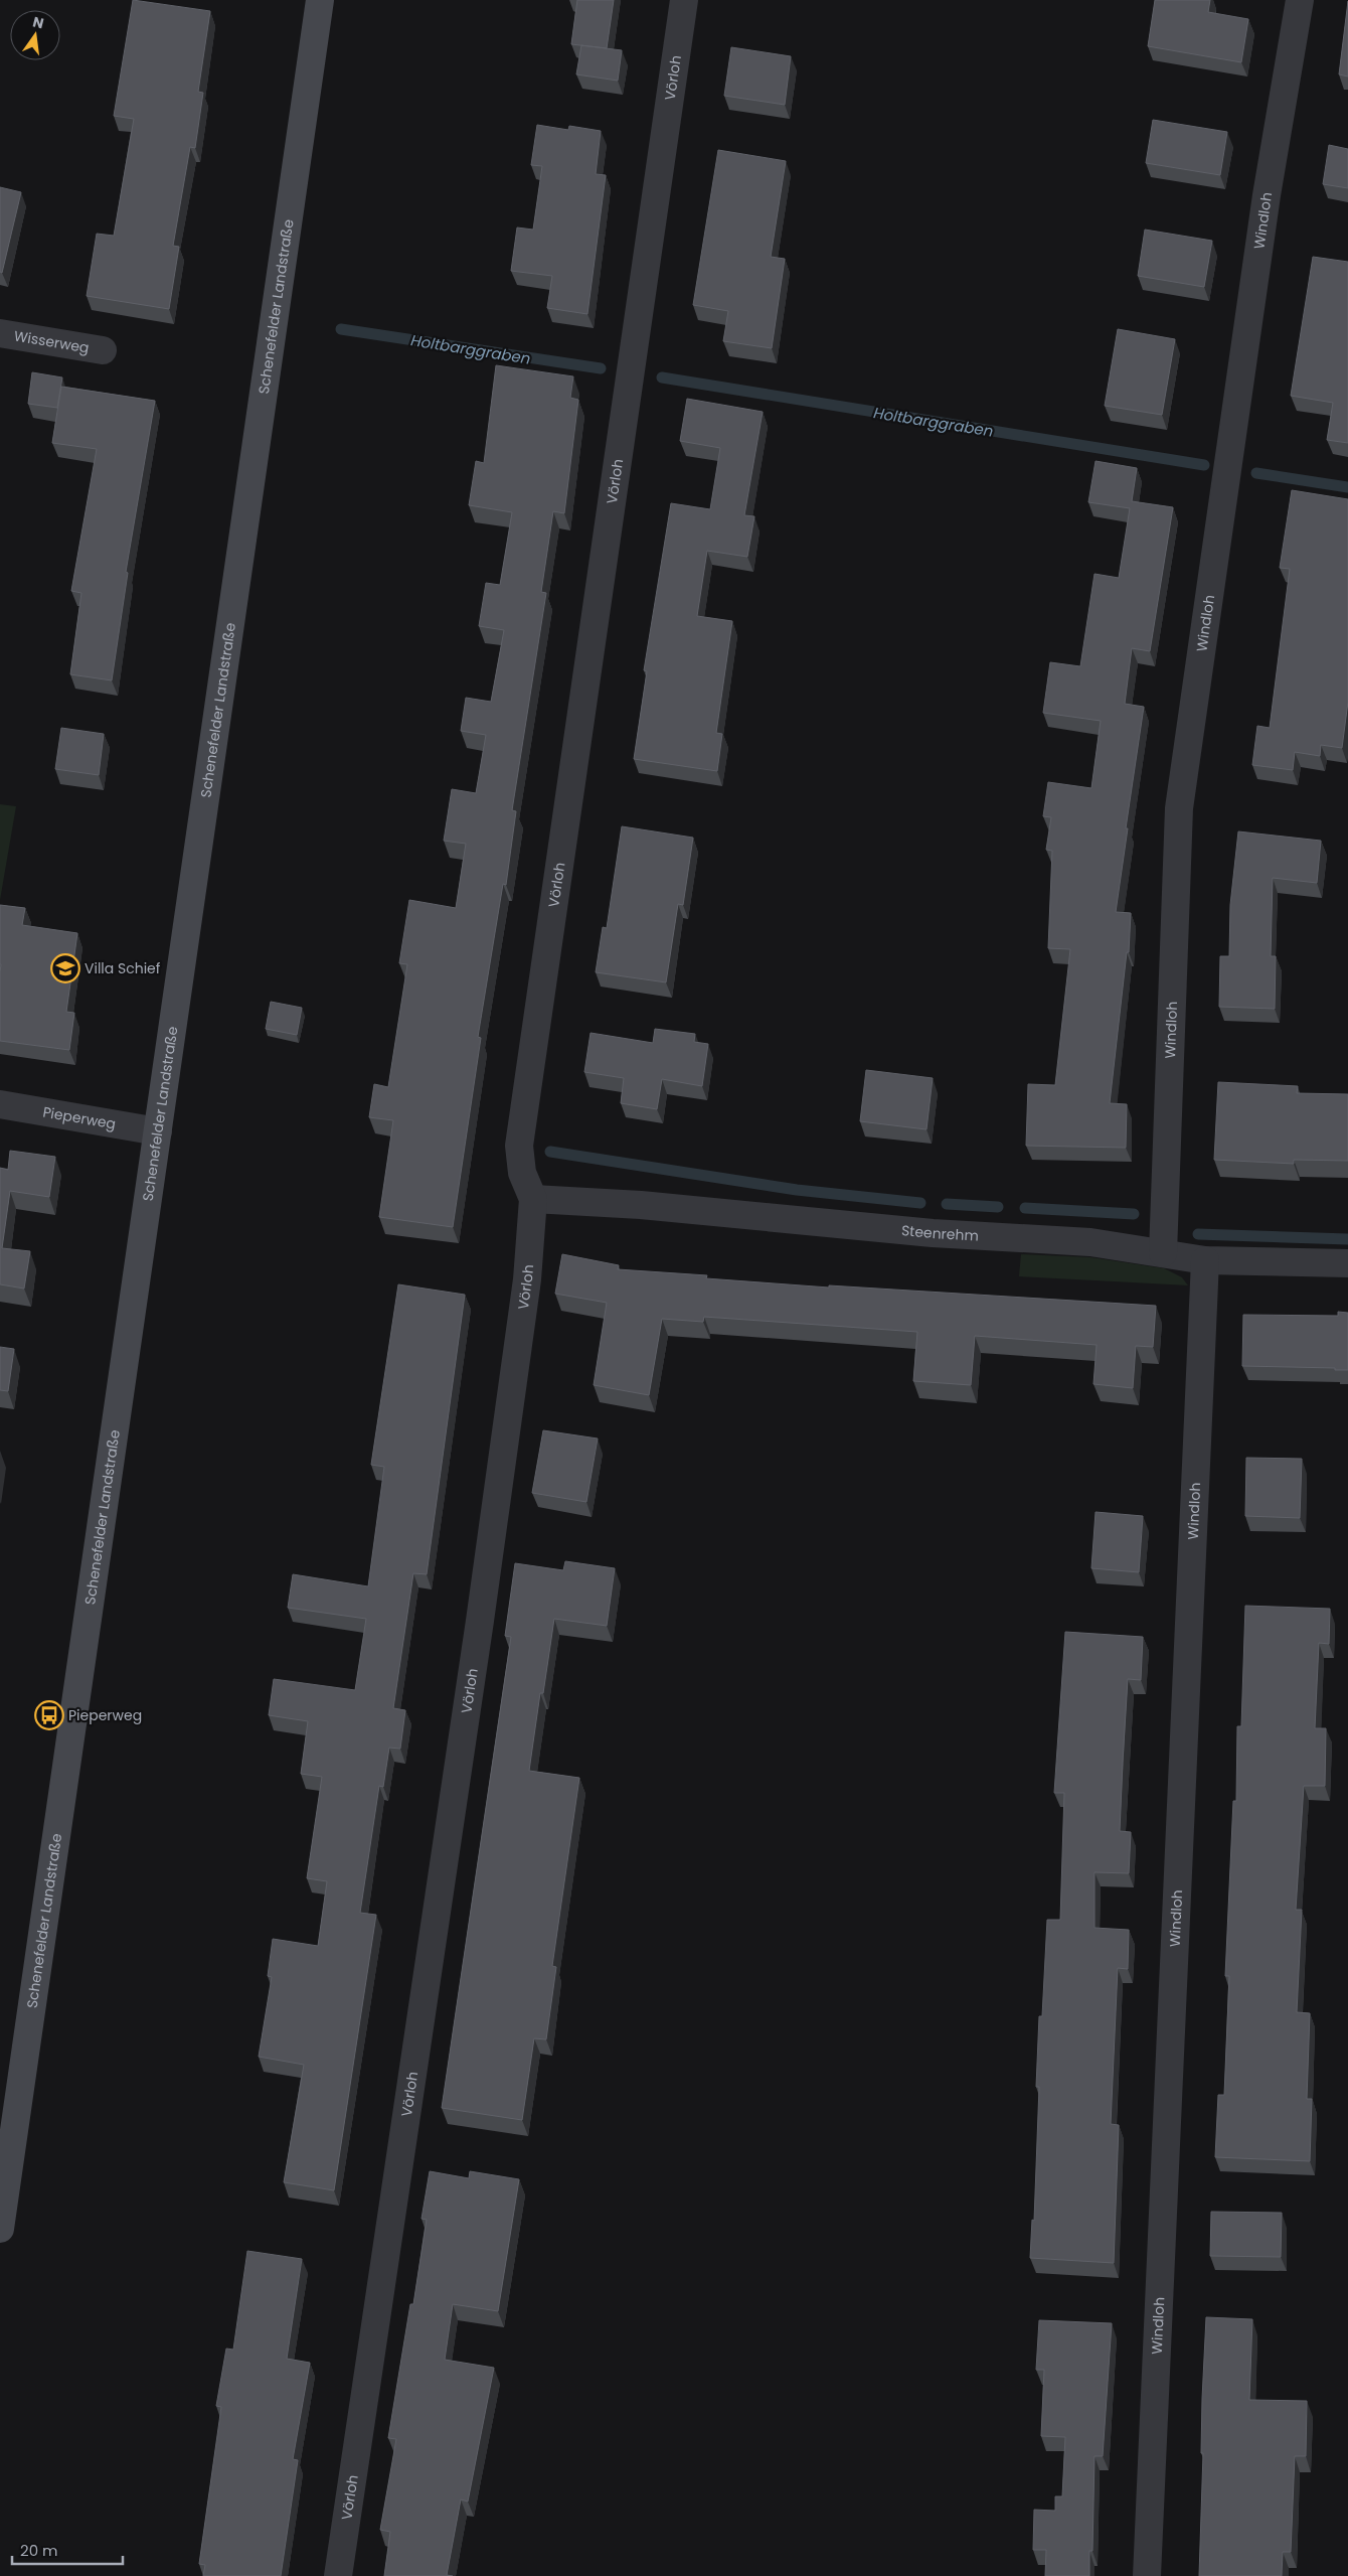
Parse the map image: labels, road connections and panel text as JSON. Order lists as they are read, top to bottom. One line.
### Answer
{"streets":{"main road":["Schenefelder Landstraße"],"street":["Vörloh","Windloh","Wisserweg","Pieperweg","Steenrehm"]},"crossings":[["Vörloh","Steenrehm"],["Windloh","Steenrehm"],["Schenefelder Landstraße","Pieperweg"]],"water":["Holtbarggraben"],"places":{"school or university":["Villa Schief"],"bus stop":["Pieperweg"]},"scale_bar":"20 m","north":"top"}
